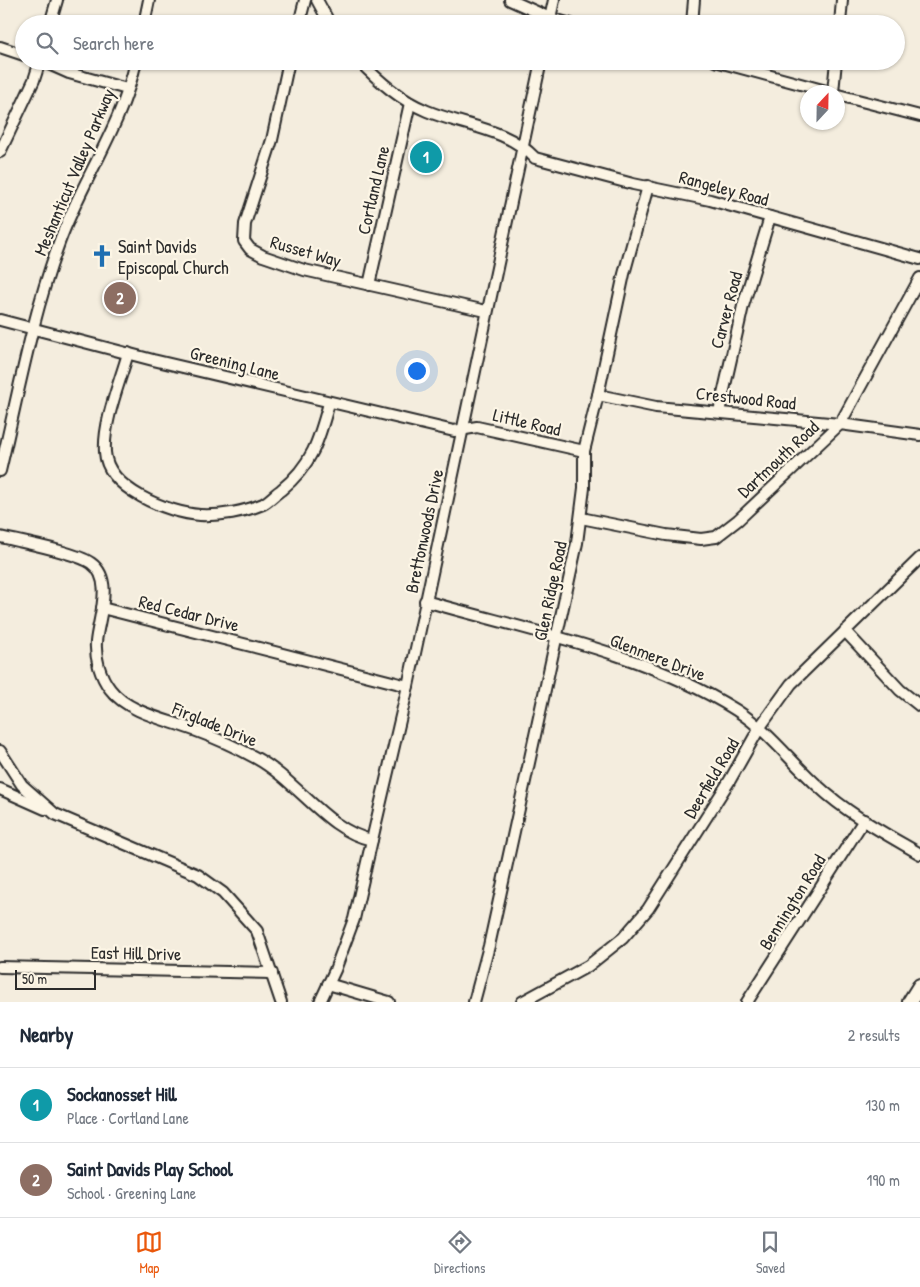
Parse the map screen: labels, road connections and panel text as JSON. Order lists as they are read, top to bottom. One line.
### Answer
{"streets":{"street":["Meshanticut Valley Parkway","Rangeley Road","Cortland Lane","Russet Way","Carver Road","Greening Lane","Crestwood Road","Little Road","Dartmouth Road","Brettonwoods Drive","Glen Ridge Road","Red Cedar Drive","Glenmere Drive","Firglade Drive","Deerfield Road","Bennington Road","East Hill Drive"]},"crossings":[["Meshanticut Valley Parkway","Greening Lane"],["Rangeley Road","Cortland Lane"],["Rangeley Road","Carver Road"],["Rangeley Road","Brettonwoods Drive"],["Rangeley Road","Glen Ridge Road"],["Cortland Lane","Russet Way"],["Russet Way","Brettonwoods Drive"],["Carver Road","Crestwood Road"],["Greening Lane","Little Road"],["Greening Lane","Brettonwoods Drive"],["Crestwood Road","Dartmouth Road"],["Crestwood Road","Glen Ridge Road"],["Little Road","Brettonwoods Drive"],["Little Road","Glen Ridge Road"],["Dartmouth Road","Glen Ridge Road"],["Brettonwoods Drive","Red Cedar Drive"],["Brettonwoods Drive","Glenmere Drive"],["Brettonwoods Drive","Firglade Drive"],["Glen Ridge Road","Glenmere Drive"],["Red Cedar Drive","Firglade Drive"],["Glenmere Drive","Deerfield Road"],["Glenmere Drive","Bennington Road"]],"places":{"church":["Saint Davids Episcopal Church"]},"scale_bar":"50 m","north":"top","page":{"search":"Search here","pins":["1","2"],"scale":"50 m","heading":["Nearby","2 results"],"list":[{"mark":"1","name":"Sockanosset Hill","note":"Place · Cortland Lane","value":"130 m"},{"mark":"2","name":"Saint Davids Play School","note":"School · Greening Lane","value":"190 m"}],"nav":["Map","Directions","Saved"]}}
